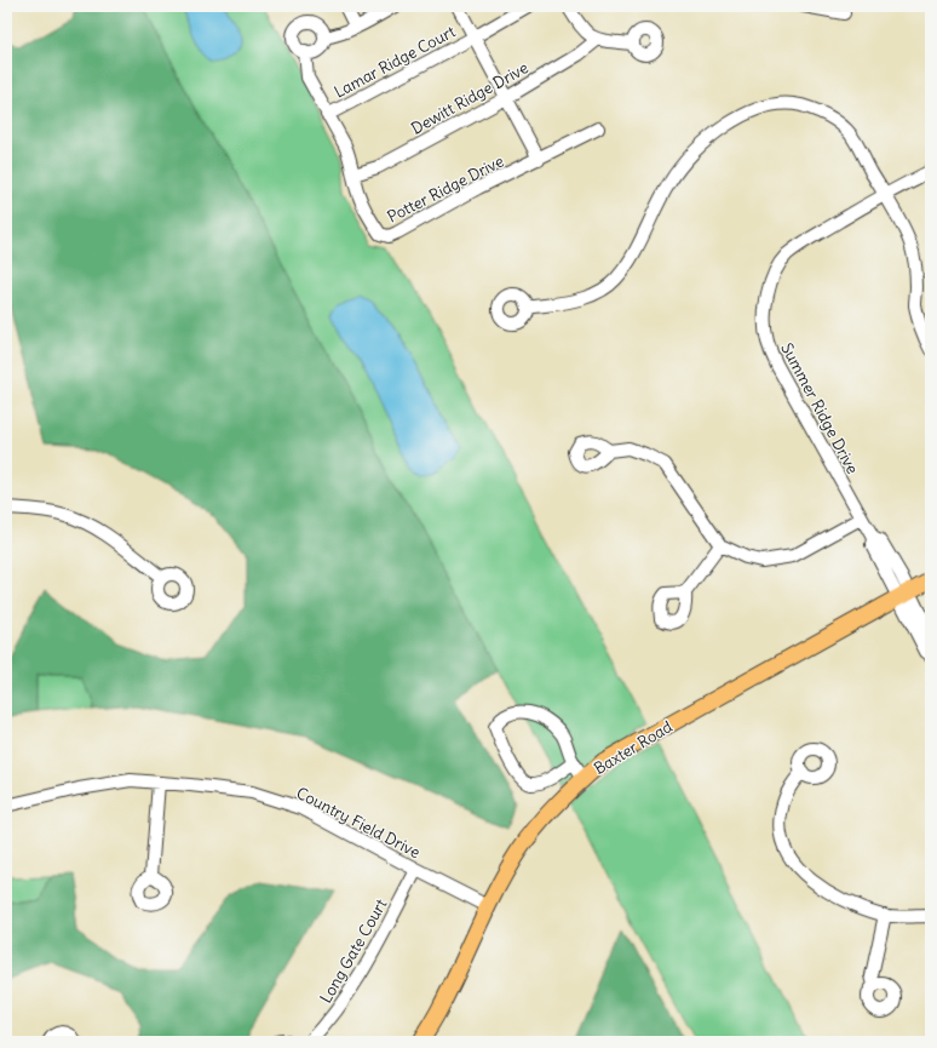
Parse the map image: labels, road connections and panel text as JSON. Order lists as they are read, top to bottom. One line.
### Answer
{"streets":{"main road":["Baxter Road"],"street":["Lamar Ridge Court","Dewitt Ridge Drive","Potter Ridge Drive","Summer Ridge Drive","Country Field Drive","Long Gate Court"]},"crossings":[["Lamar Ridge Court","Potter Ridge Drive"],["Dewitt Ridge Drive","Potter Ridge Drive"],["Summer Ridge Drive","Baxter Road"],["Baxter Road","Country Field Drive"],["Country Field Drive","Long Gate Court"]]}
